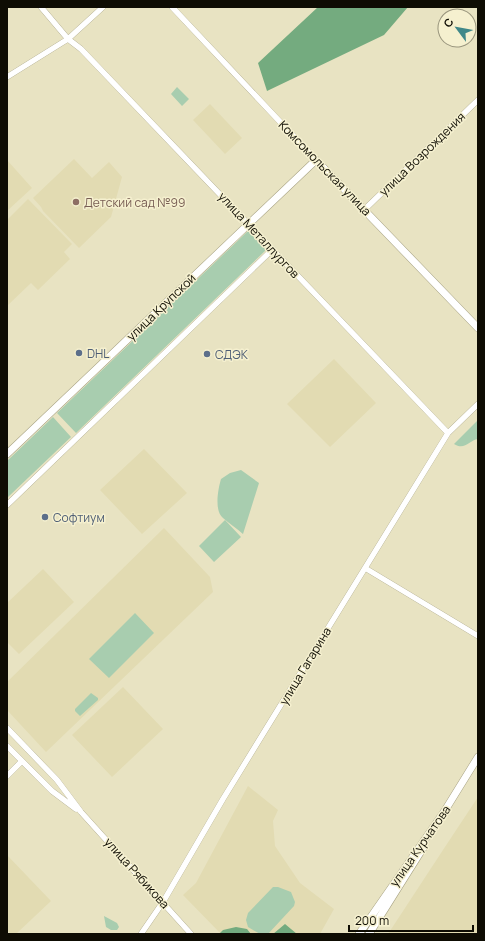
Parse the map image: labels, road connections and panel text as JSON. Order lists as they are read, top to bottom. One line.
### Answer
{"streets":{"main road":["Комсомольская улица","улица Крупской","улица Курчатова"],"street":["улица Возрождения","улица Металлургов","улица Гагарина","улица Рябикова"]},"crossings":[["улица Возрождения","Комсомольская улица"],["Комсомольская улица","улица Крупской"],["улица Металлургов","улица Крупской"],["улица Металлургов","улица Гагарина"],["улица Гагарина","улица Рябикова"]],"places":["Детский сад №99","DHL","СДЭК","Софтиум"],"scale_bar":"200 m","north":"top left"}
